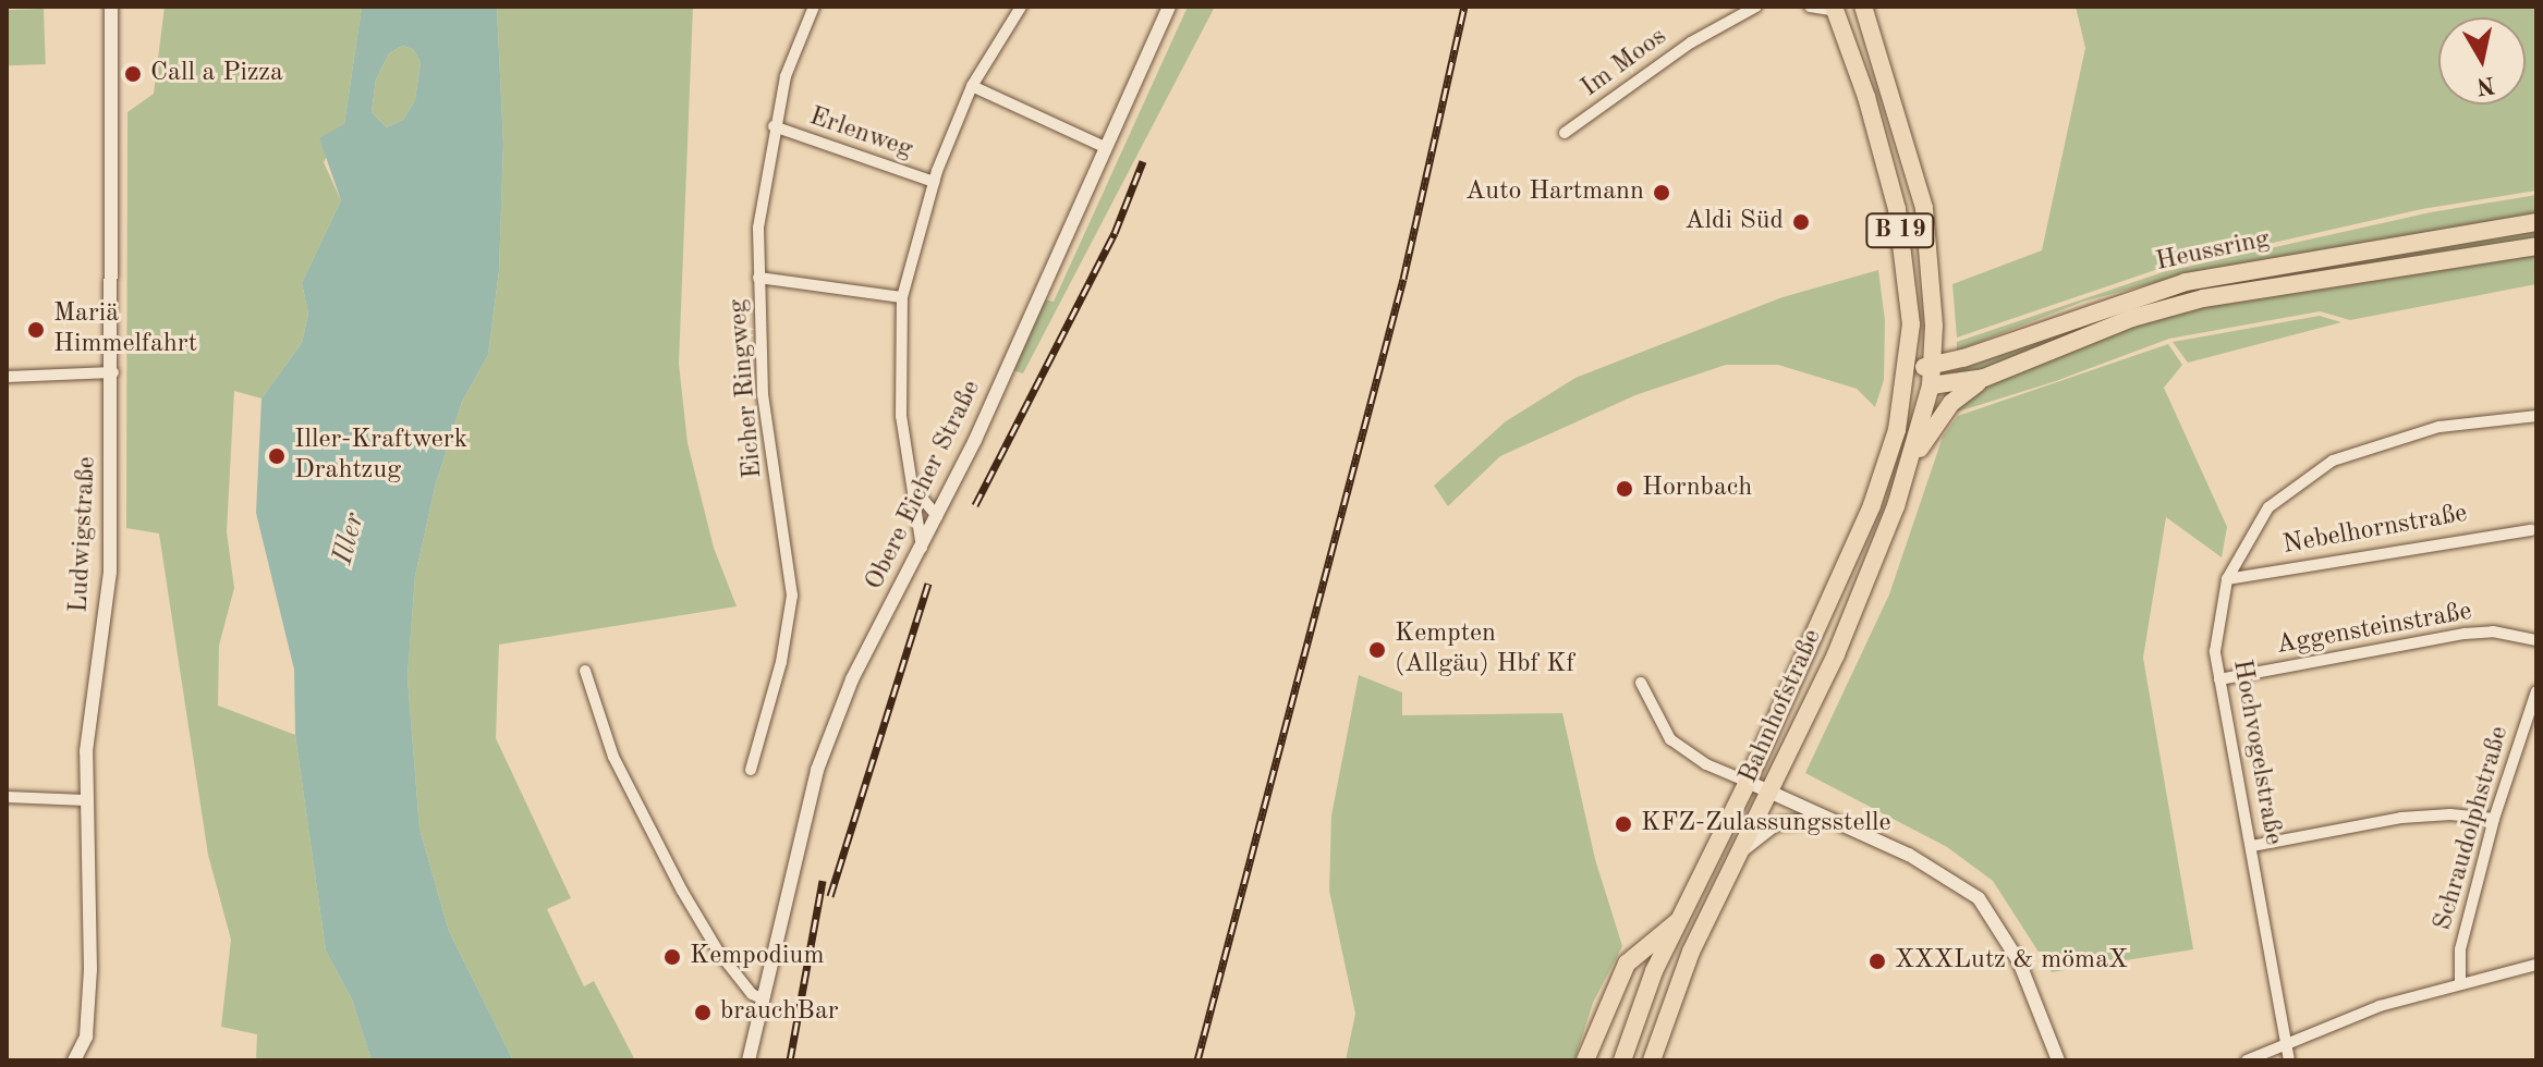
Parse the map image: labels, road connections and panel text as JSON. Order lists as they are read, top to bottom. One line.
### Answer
{"streets":{"main road":["B 19","Heussring","Bahnhofstraße"],"street":["Im Moos","Erlenweg","Eicher Ringweg","Obere Eicher Straße","Nebelhornstraße","Ludwigstraße","Aggensteinstraße","Hochvogelstraße","Schraudolphstraße"]},"crossings":[["Erlenweg","Eicher Ringweg"],["B 19","Heussring"],["B 19","Bahnhofstraße"],["Heussring","Bahnhofstraße"],["Nebelhornstraße","Hochvogelstraße"],["Aggensteinstraße","Hochvogelstraße"]],"water":["Iller"],"places":["Call a Pizza","Auto Hartmann","Aldi Süd","Mariä Himmelfahrt","Iller-Kraftwerk Drahtzug","Hornbach","Kempten (Allgäu) Hbf Kf","KFZ-Zulassungsstelle","Kempodium","XXXLutz & mömaX","brauchBar"],"north":"bottom"}
